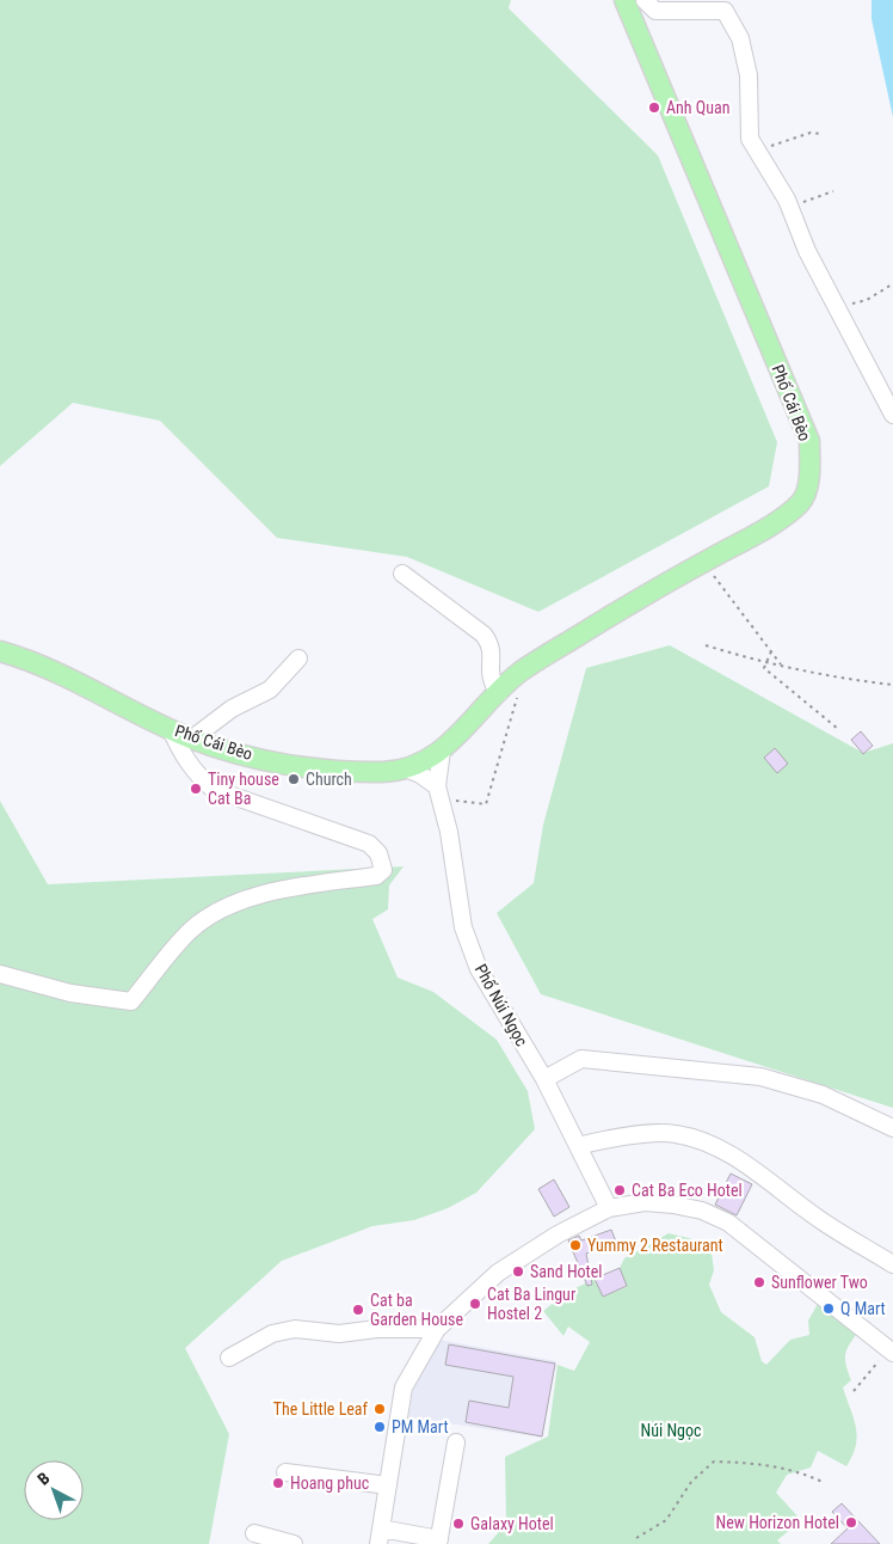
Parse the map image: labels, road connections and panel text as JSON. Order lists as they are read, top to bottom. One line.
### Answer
{"streets":{"main road":["Phố Cái Bèo"],"street":["Phố Núi Ngọc"]},"parks":["Núi Ngọc"],"places":["Anh Quan","Church","Tiny house Cat Ba","Cat Ba Eco Hotel","Yummy 2 Restaurant","Sand Hotel","Sunflower Two","Cat Ba Lingur Hostel 2","Q Mart","Cat ba Garden House","The Little Leaf","PM Mart","Hoang phuc","New Horizon Hotel","Galaxy Hotel"],"north":"top left"}
